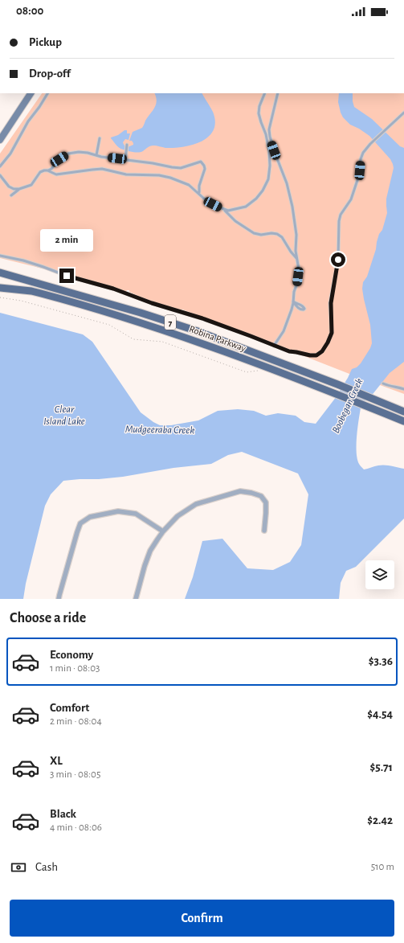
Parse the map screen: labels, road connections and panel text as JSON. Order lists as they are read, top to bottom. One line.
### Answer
{"streets":{"main road":["7","Robina Parkway"]},"water":["Boobegan Creek","Clear Island Lake","Mudgeeraba Creek"],"page":{"status":"08:00","banner":["Pickup","Drop-off"],"bubble":"2 min","heading":"Choose a ride","list":[{"name":"Economy","note":"1 min · 08:03","value":"$3.36"},{"name":"Comfort","note":"2 min · 08:04","value":"$4.54"},{"name":"XL","note":"3 min · 08:05","value":"$5.71"},{"name":"Black","note":"4 min · 08:06","value":"$2.42"}],"pay":["Cash","510 m"],"buttons":"Confirm"}}
